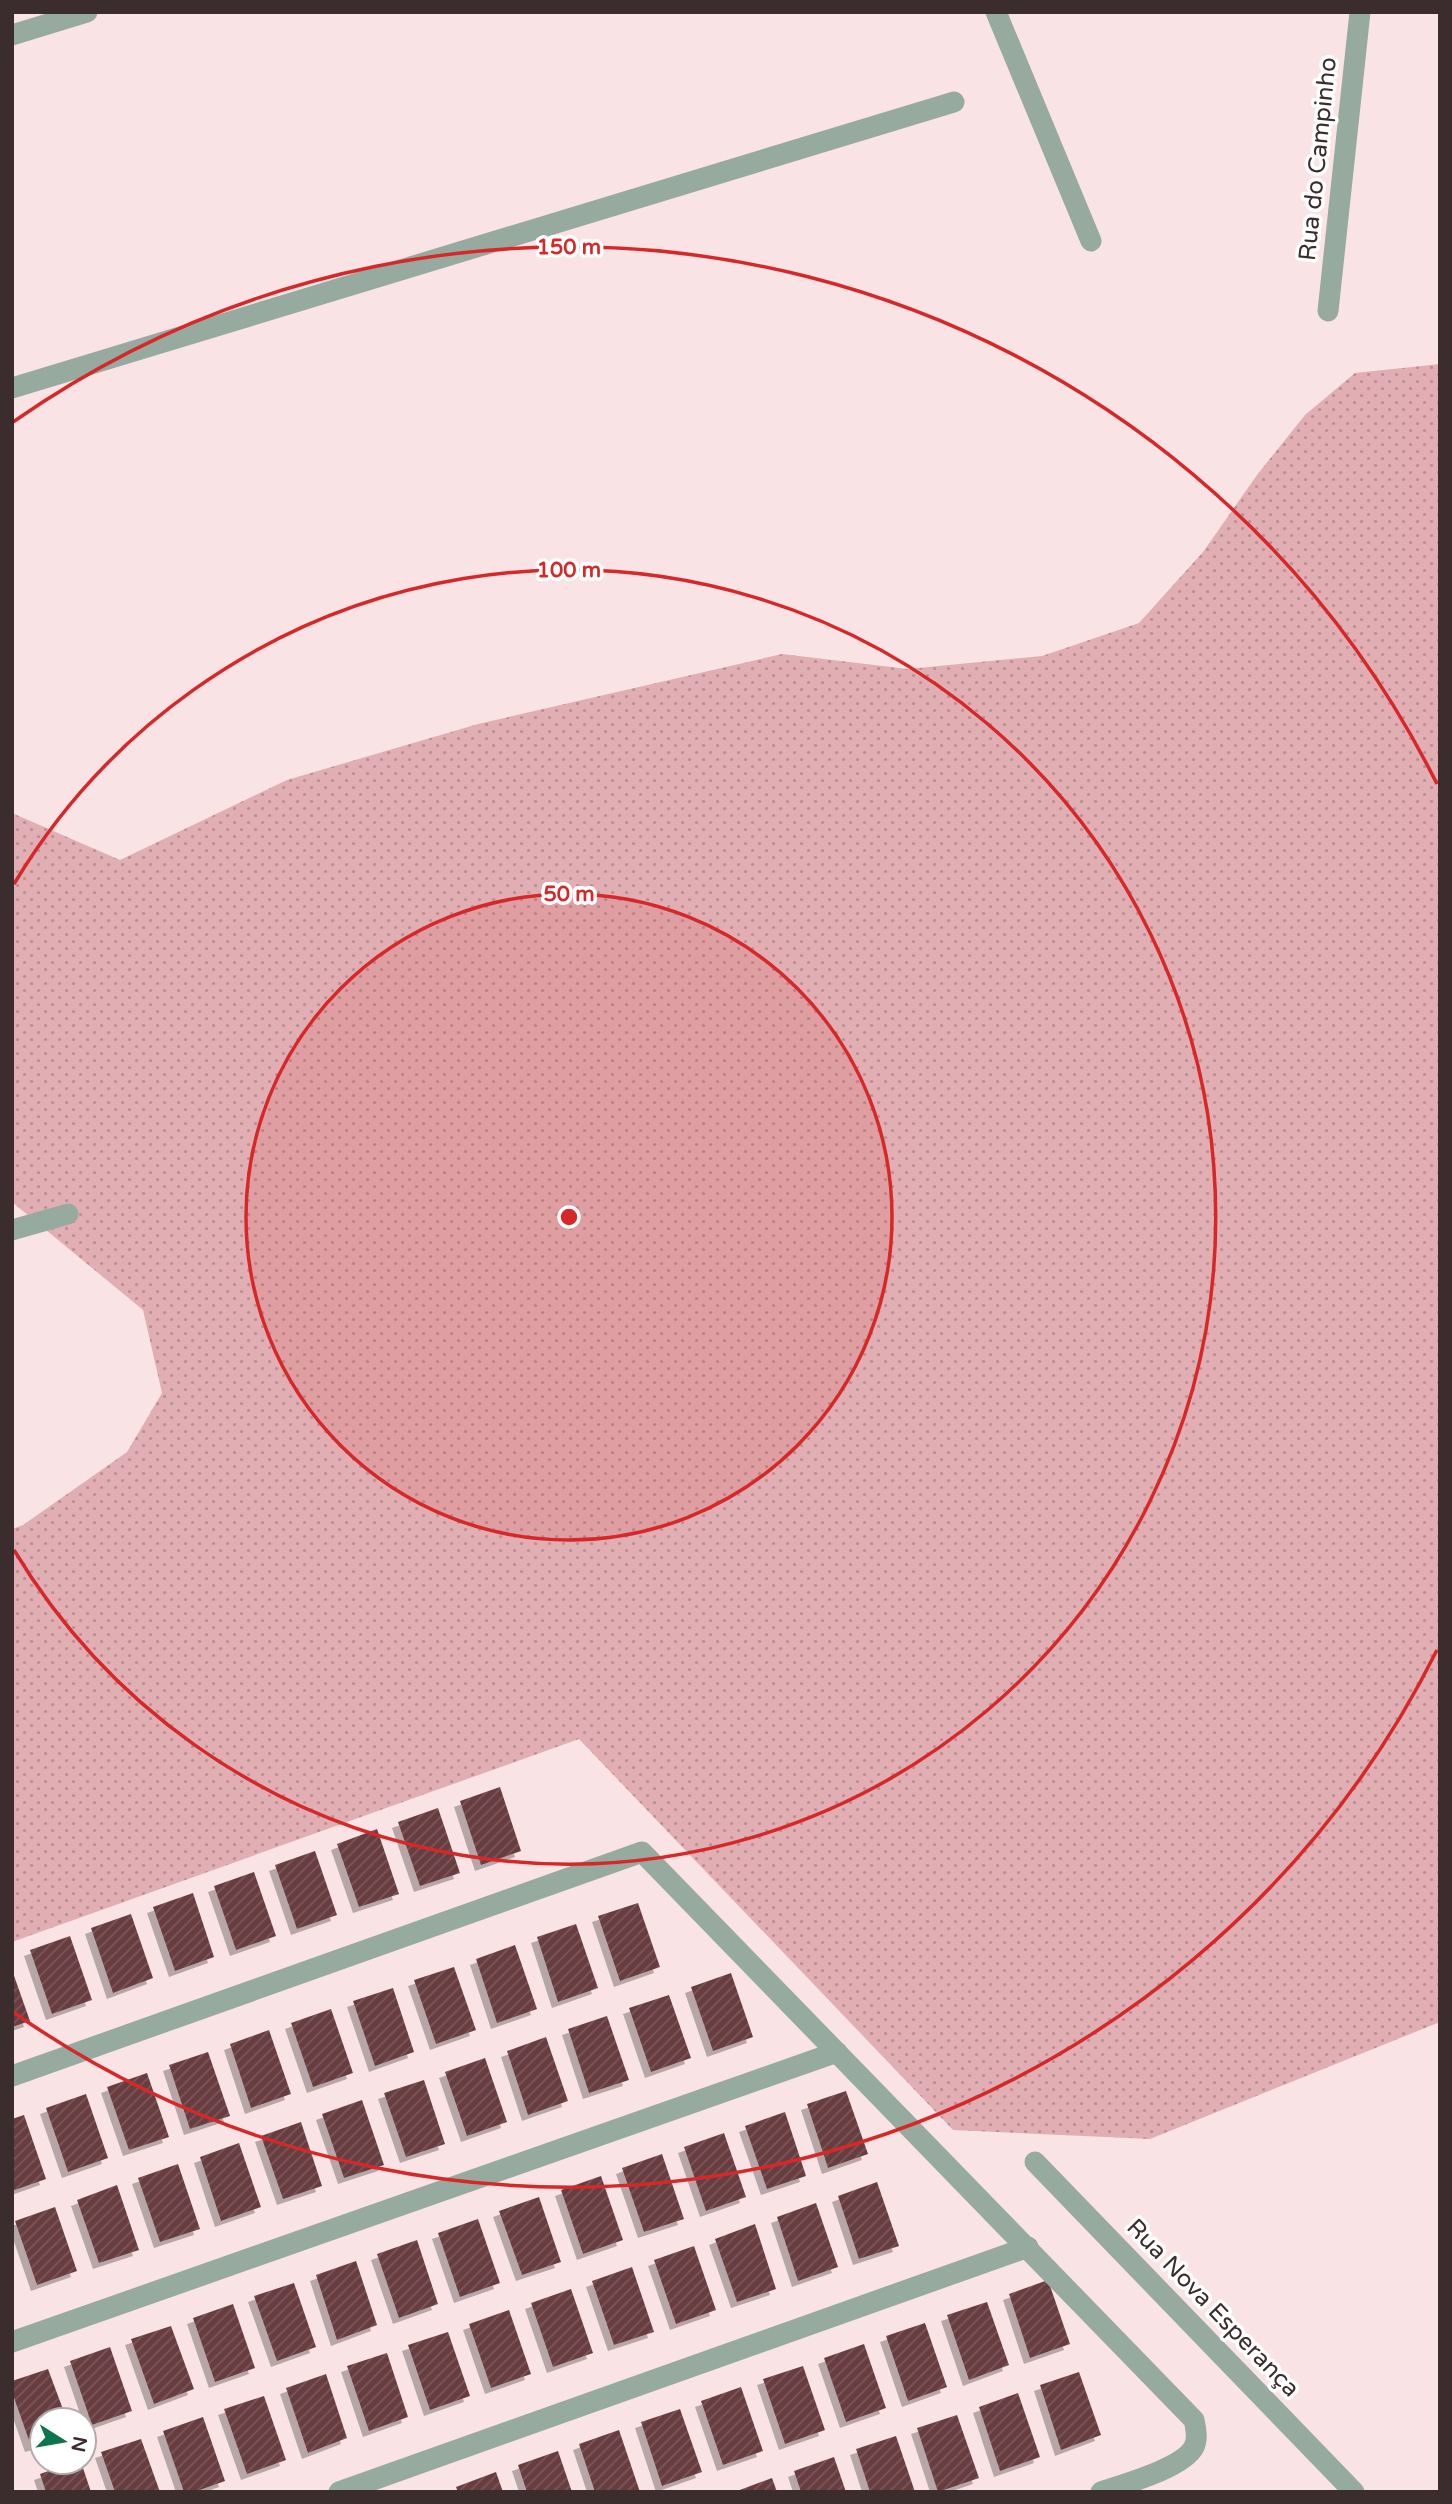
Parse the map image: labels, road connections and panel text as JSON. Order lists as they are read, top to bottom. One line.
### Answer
{"streets":{"street":["Rua do Campinho","Rua Nova Esperança"]},"north":"right","rings":["150 m","100 m","50 m"]}
